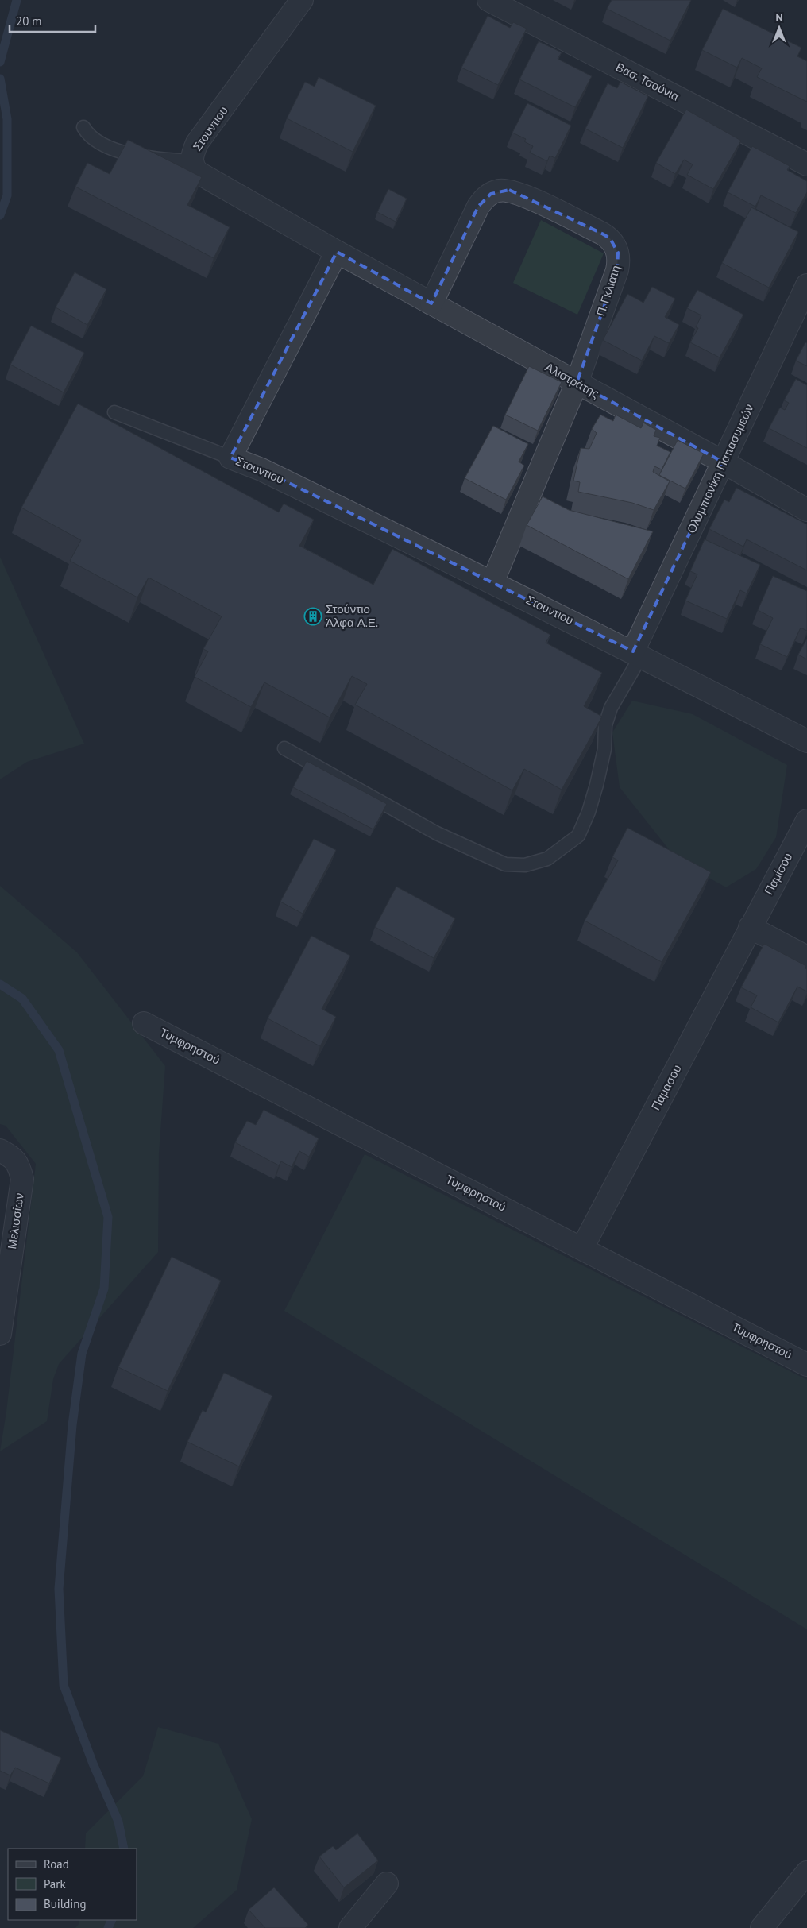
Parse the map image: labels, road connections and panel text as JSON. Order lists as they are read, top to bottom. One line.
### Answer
{"streets":{"street":["Βασ. Τσούνια","Στουντιου","Π. Γκλιατη","Αλιστράτης","Ολυμπιονίκη Παπασυμεών","Παμίσου","Τυμφρηστού","Παμασου","Μελισσίων"]},"crossings":[["Στουντιου","Π. Γκλιατη"],["Στουντιου","Αλιστράτης"],["Στουντιου","Ολυμπιονίκη Παπασυμεών"],["Π. Γκλιατη","Αλιστράτης"],["Αλιστράτης","Ολυμπιονίκη Παπασυμεών"],["Παμίσου","Παμασου"],["Τυμφρηστού","Παμασου"]],"places":{"building":["Στούντιο Άλφα Α.Ε."]},"legend":["Road","Park","Building"],"scale_bar":"20 m","north":"top"}
